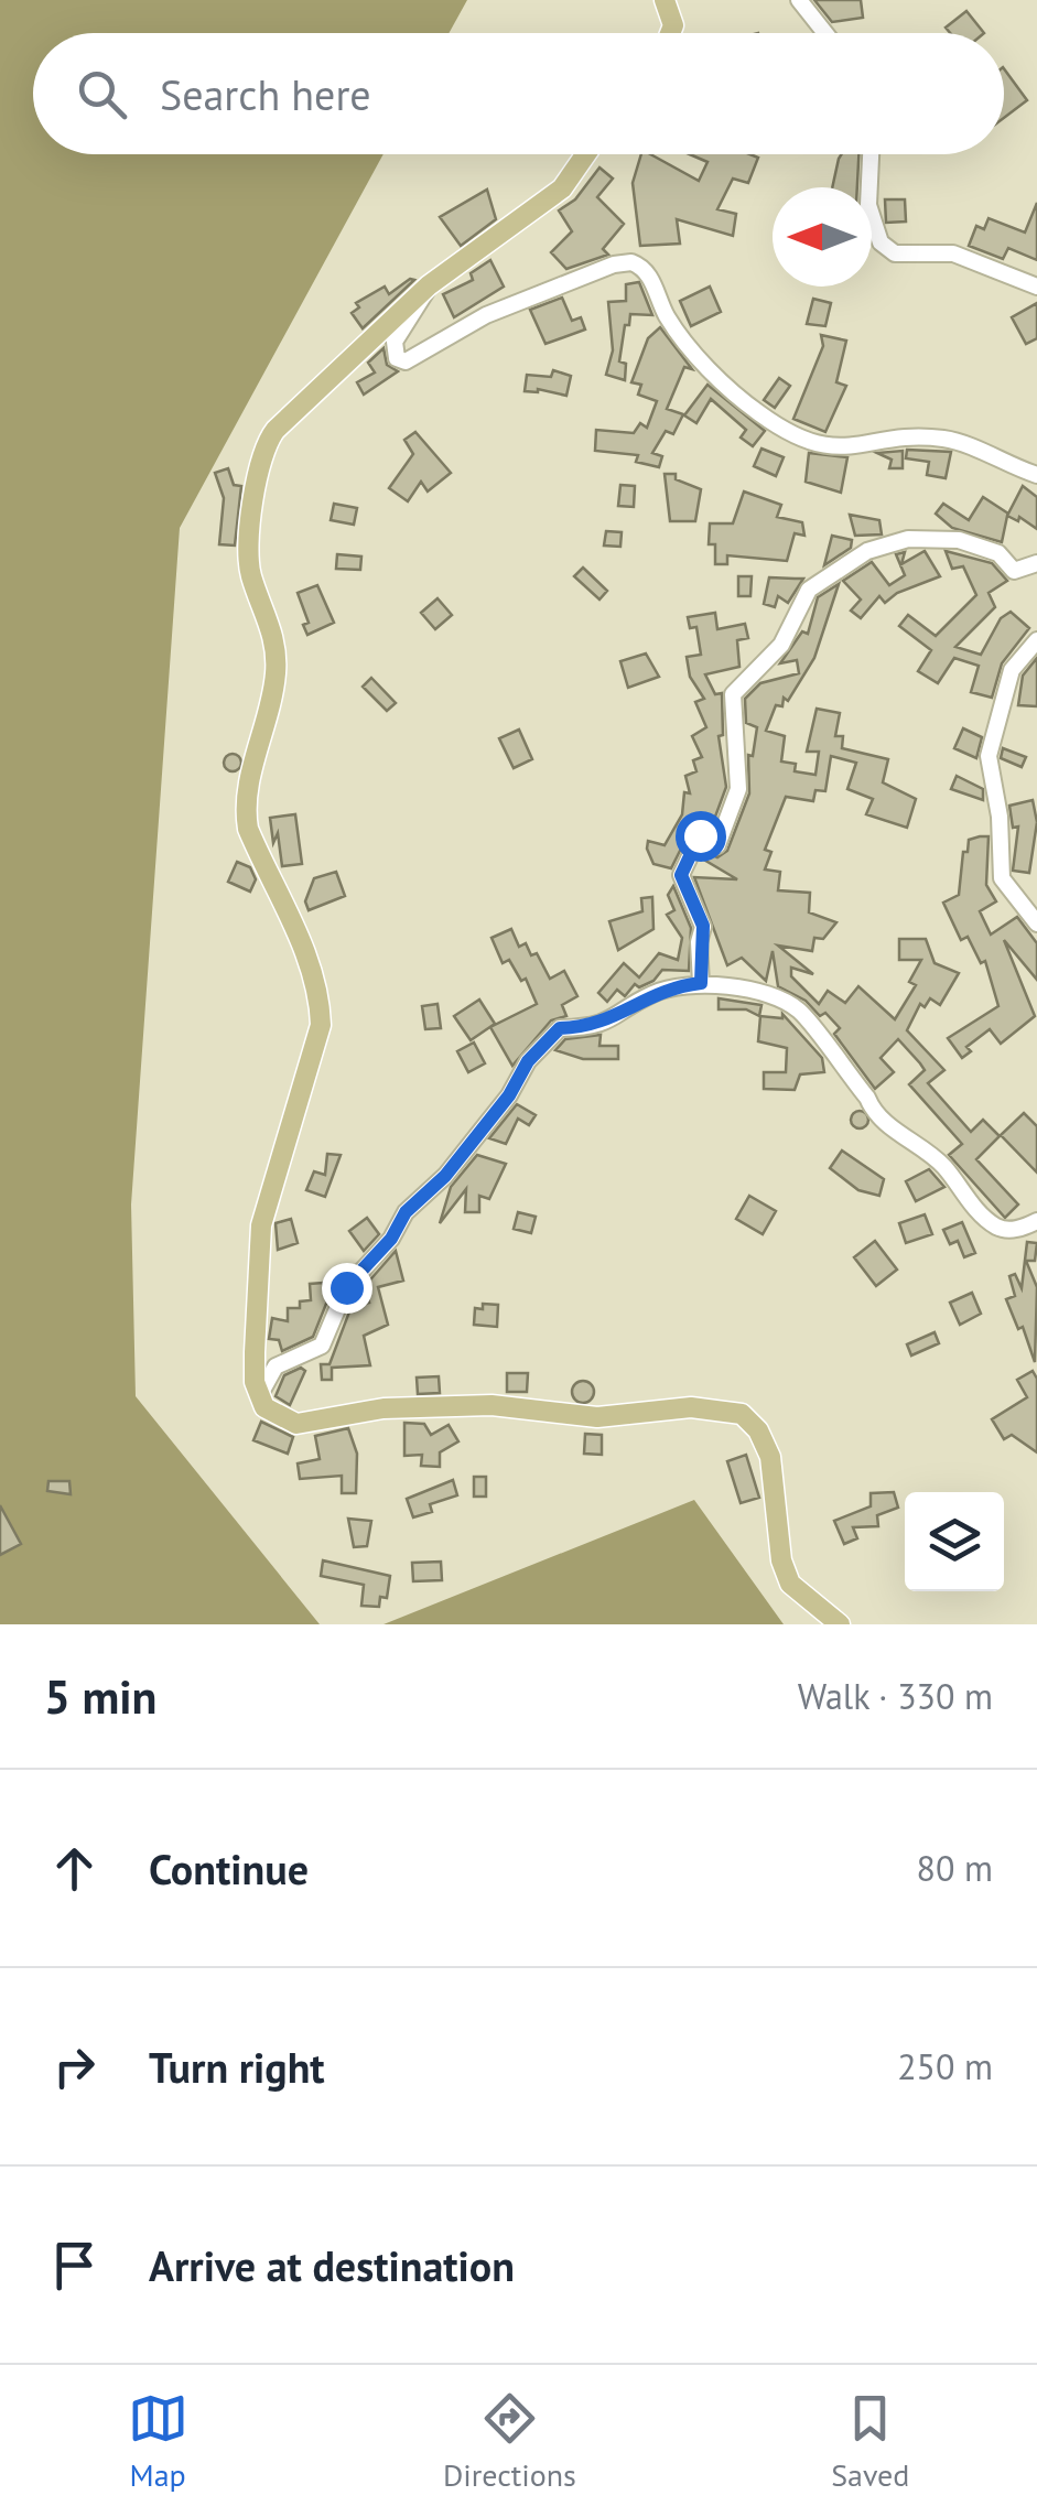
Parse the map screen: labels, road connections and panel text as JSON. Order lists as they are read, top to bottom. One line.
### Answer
{"north":"left","page":{"search":"Search here","heading":["5 min","Walk · 330 m"],"list":[["Continue","80 m"],["Turn right","250 m"],"Arrive at destination"],"nav":["Map","Directions","Saved"]}}
